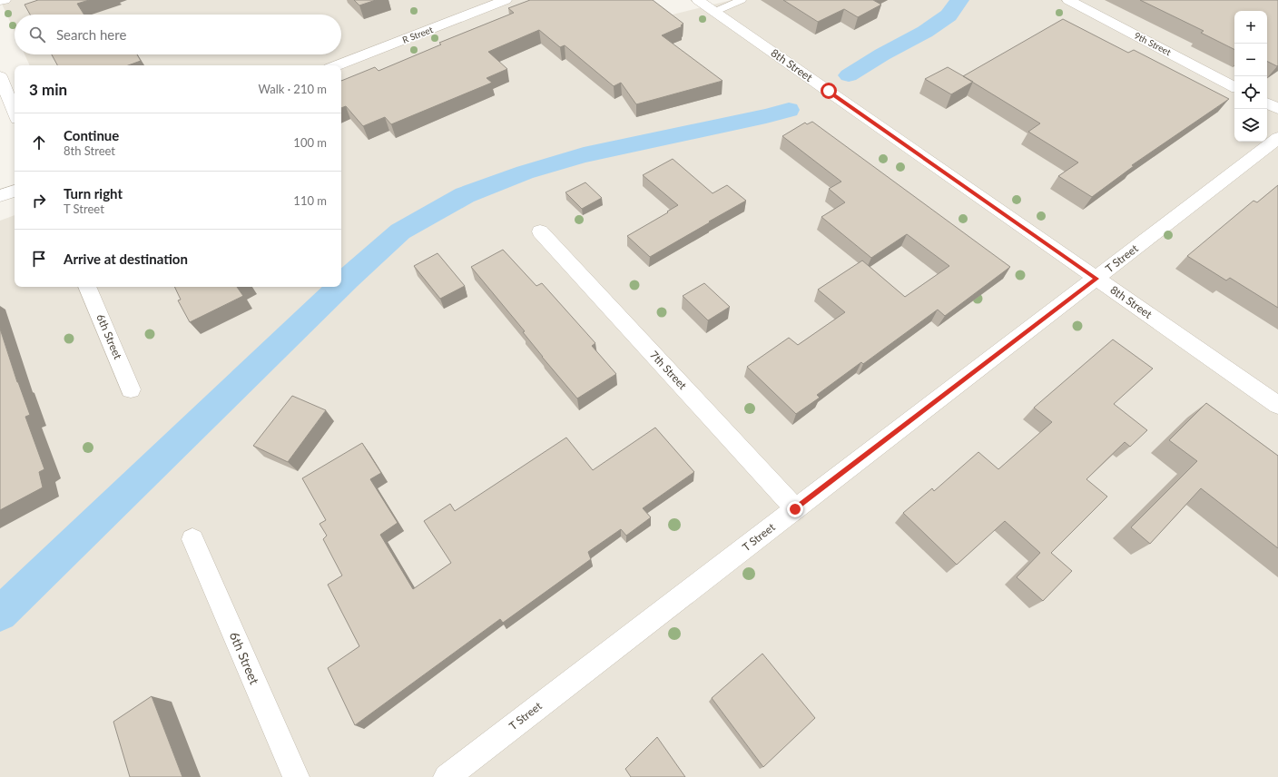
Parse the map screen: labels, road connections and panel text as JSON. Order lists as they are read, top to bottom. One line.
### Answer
{"streets":{"street":["R Street","9th Street","8th Street","T Street","6th Street","7th Street"]},"crossings":[["8th Street","T Street"],["T Street","7th Street"]],"page":{"map_buttons":["+","−"],"search":"Search here","heading":["3 min","Walk · 210 m"],"list":[["Continue","8th Street","100 m"],["Turn right","T Street","110 m"],"Arrive at destination"]}}
